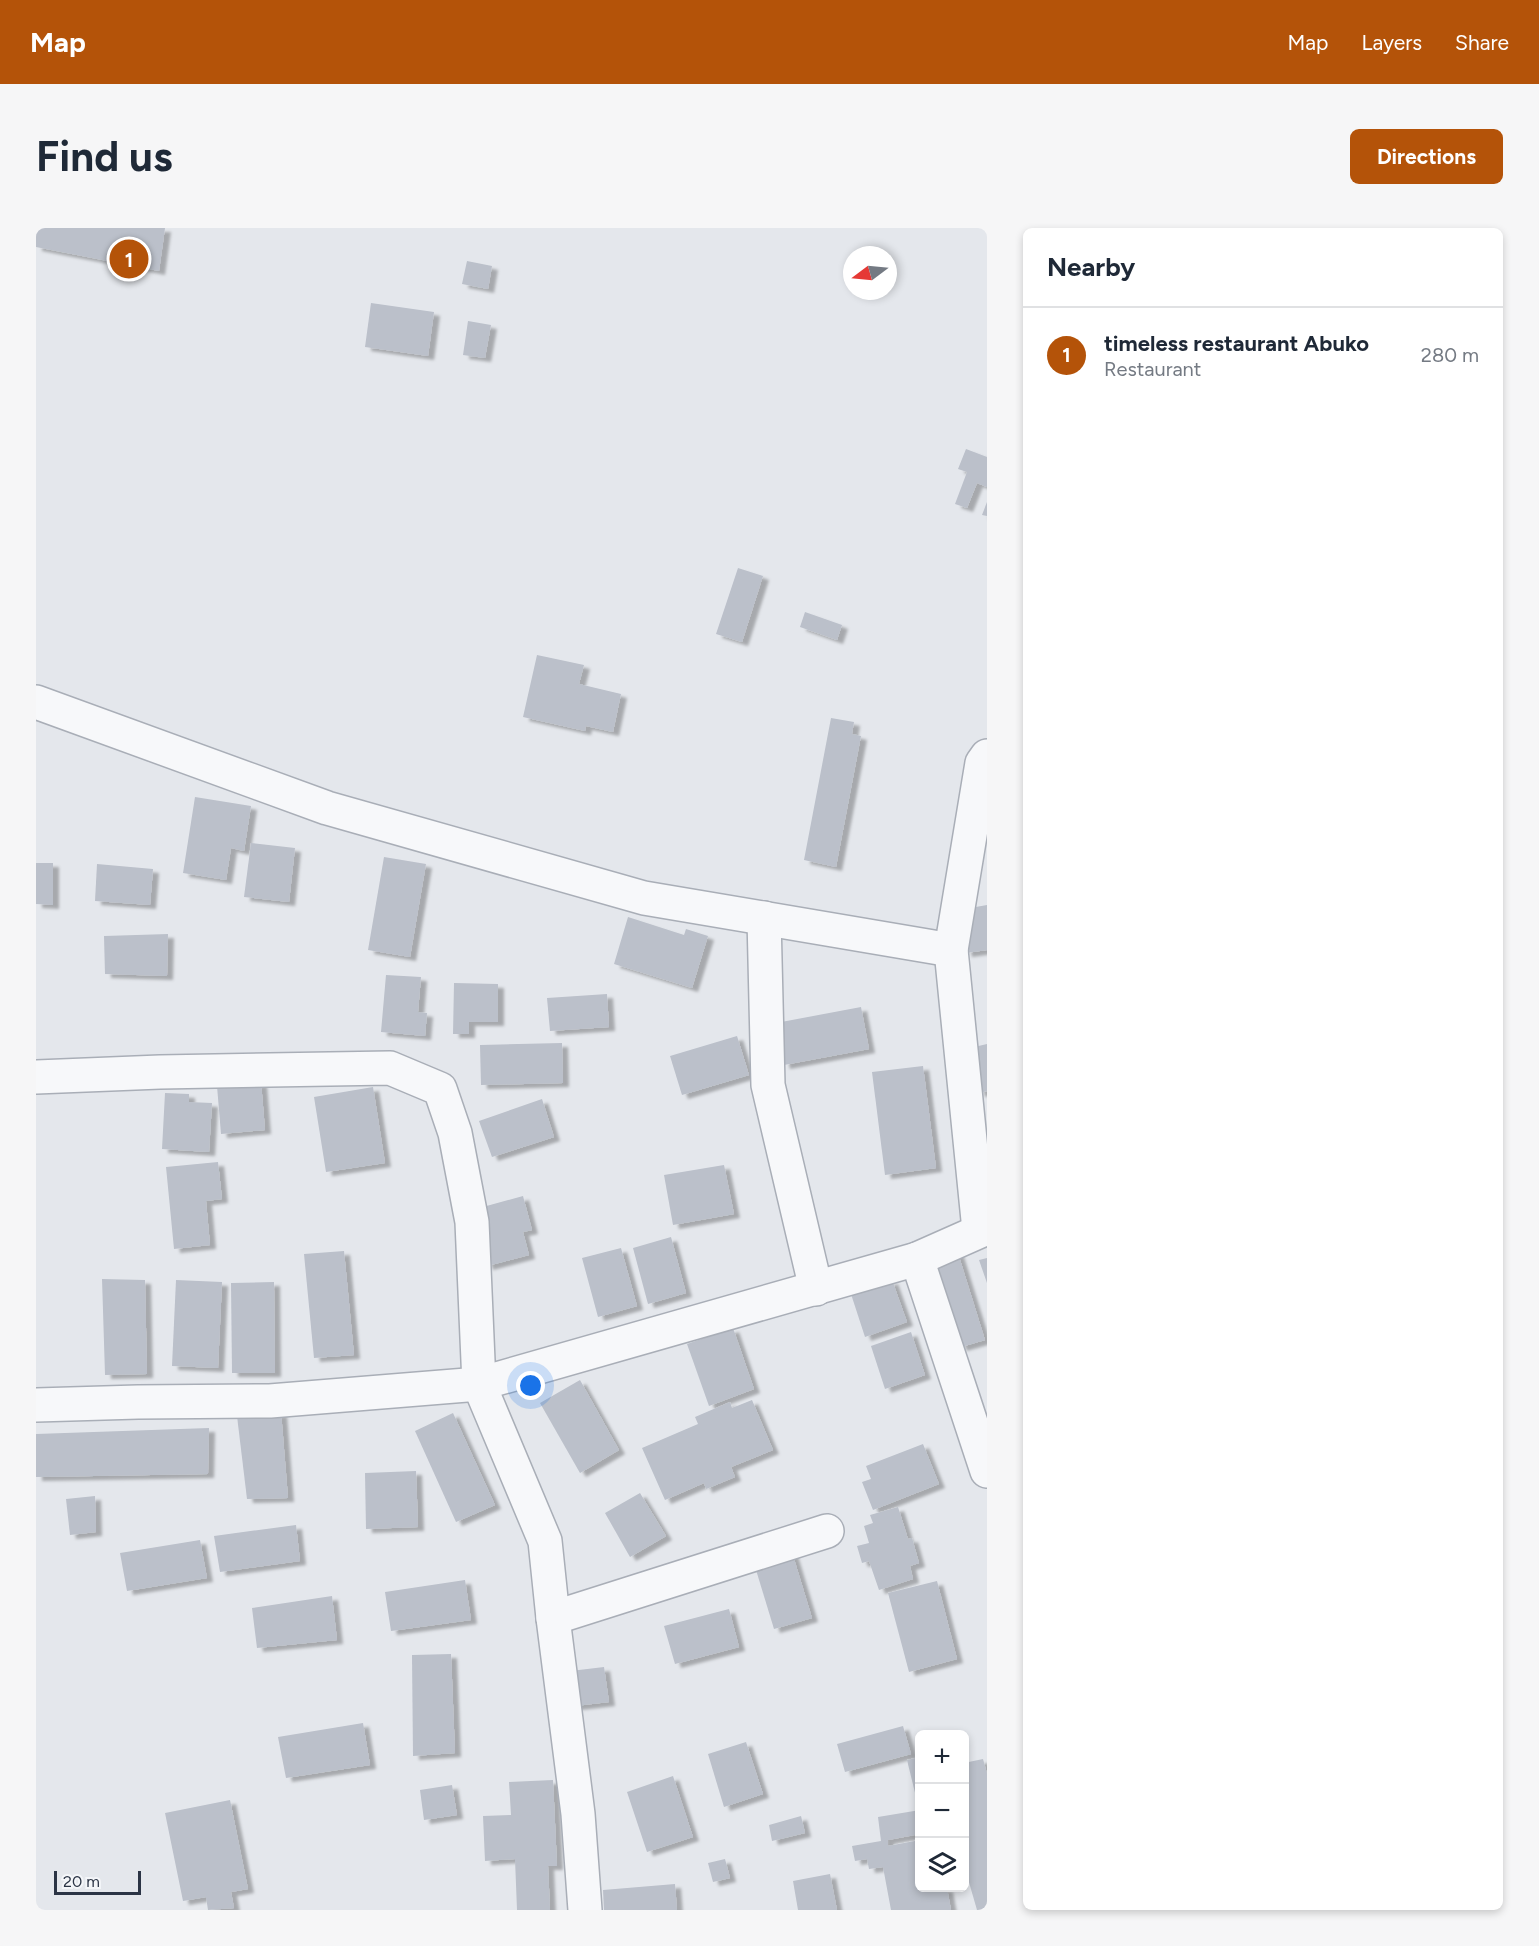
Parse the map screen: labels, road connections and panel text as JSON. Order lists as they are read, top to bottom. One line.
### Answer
{"scale_bar":"20 m","north":"left","page":{"header":"Map","nav":["Map","Layers","Share"],"buttons":"Directions","title":"Find us","heading":"Nearby","pins":"1","list":[{"mark":"1","name":"timeless restaurant Abuko","note":"Restaurant","value":"280 m"}],"map_buttons":["+","−"],"scale":"20 m"}}
